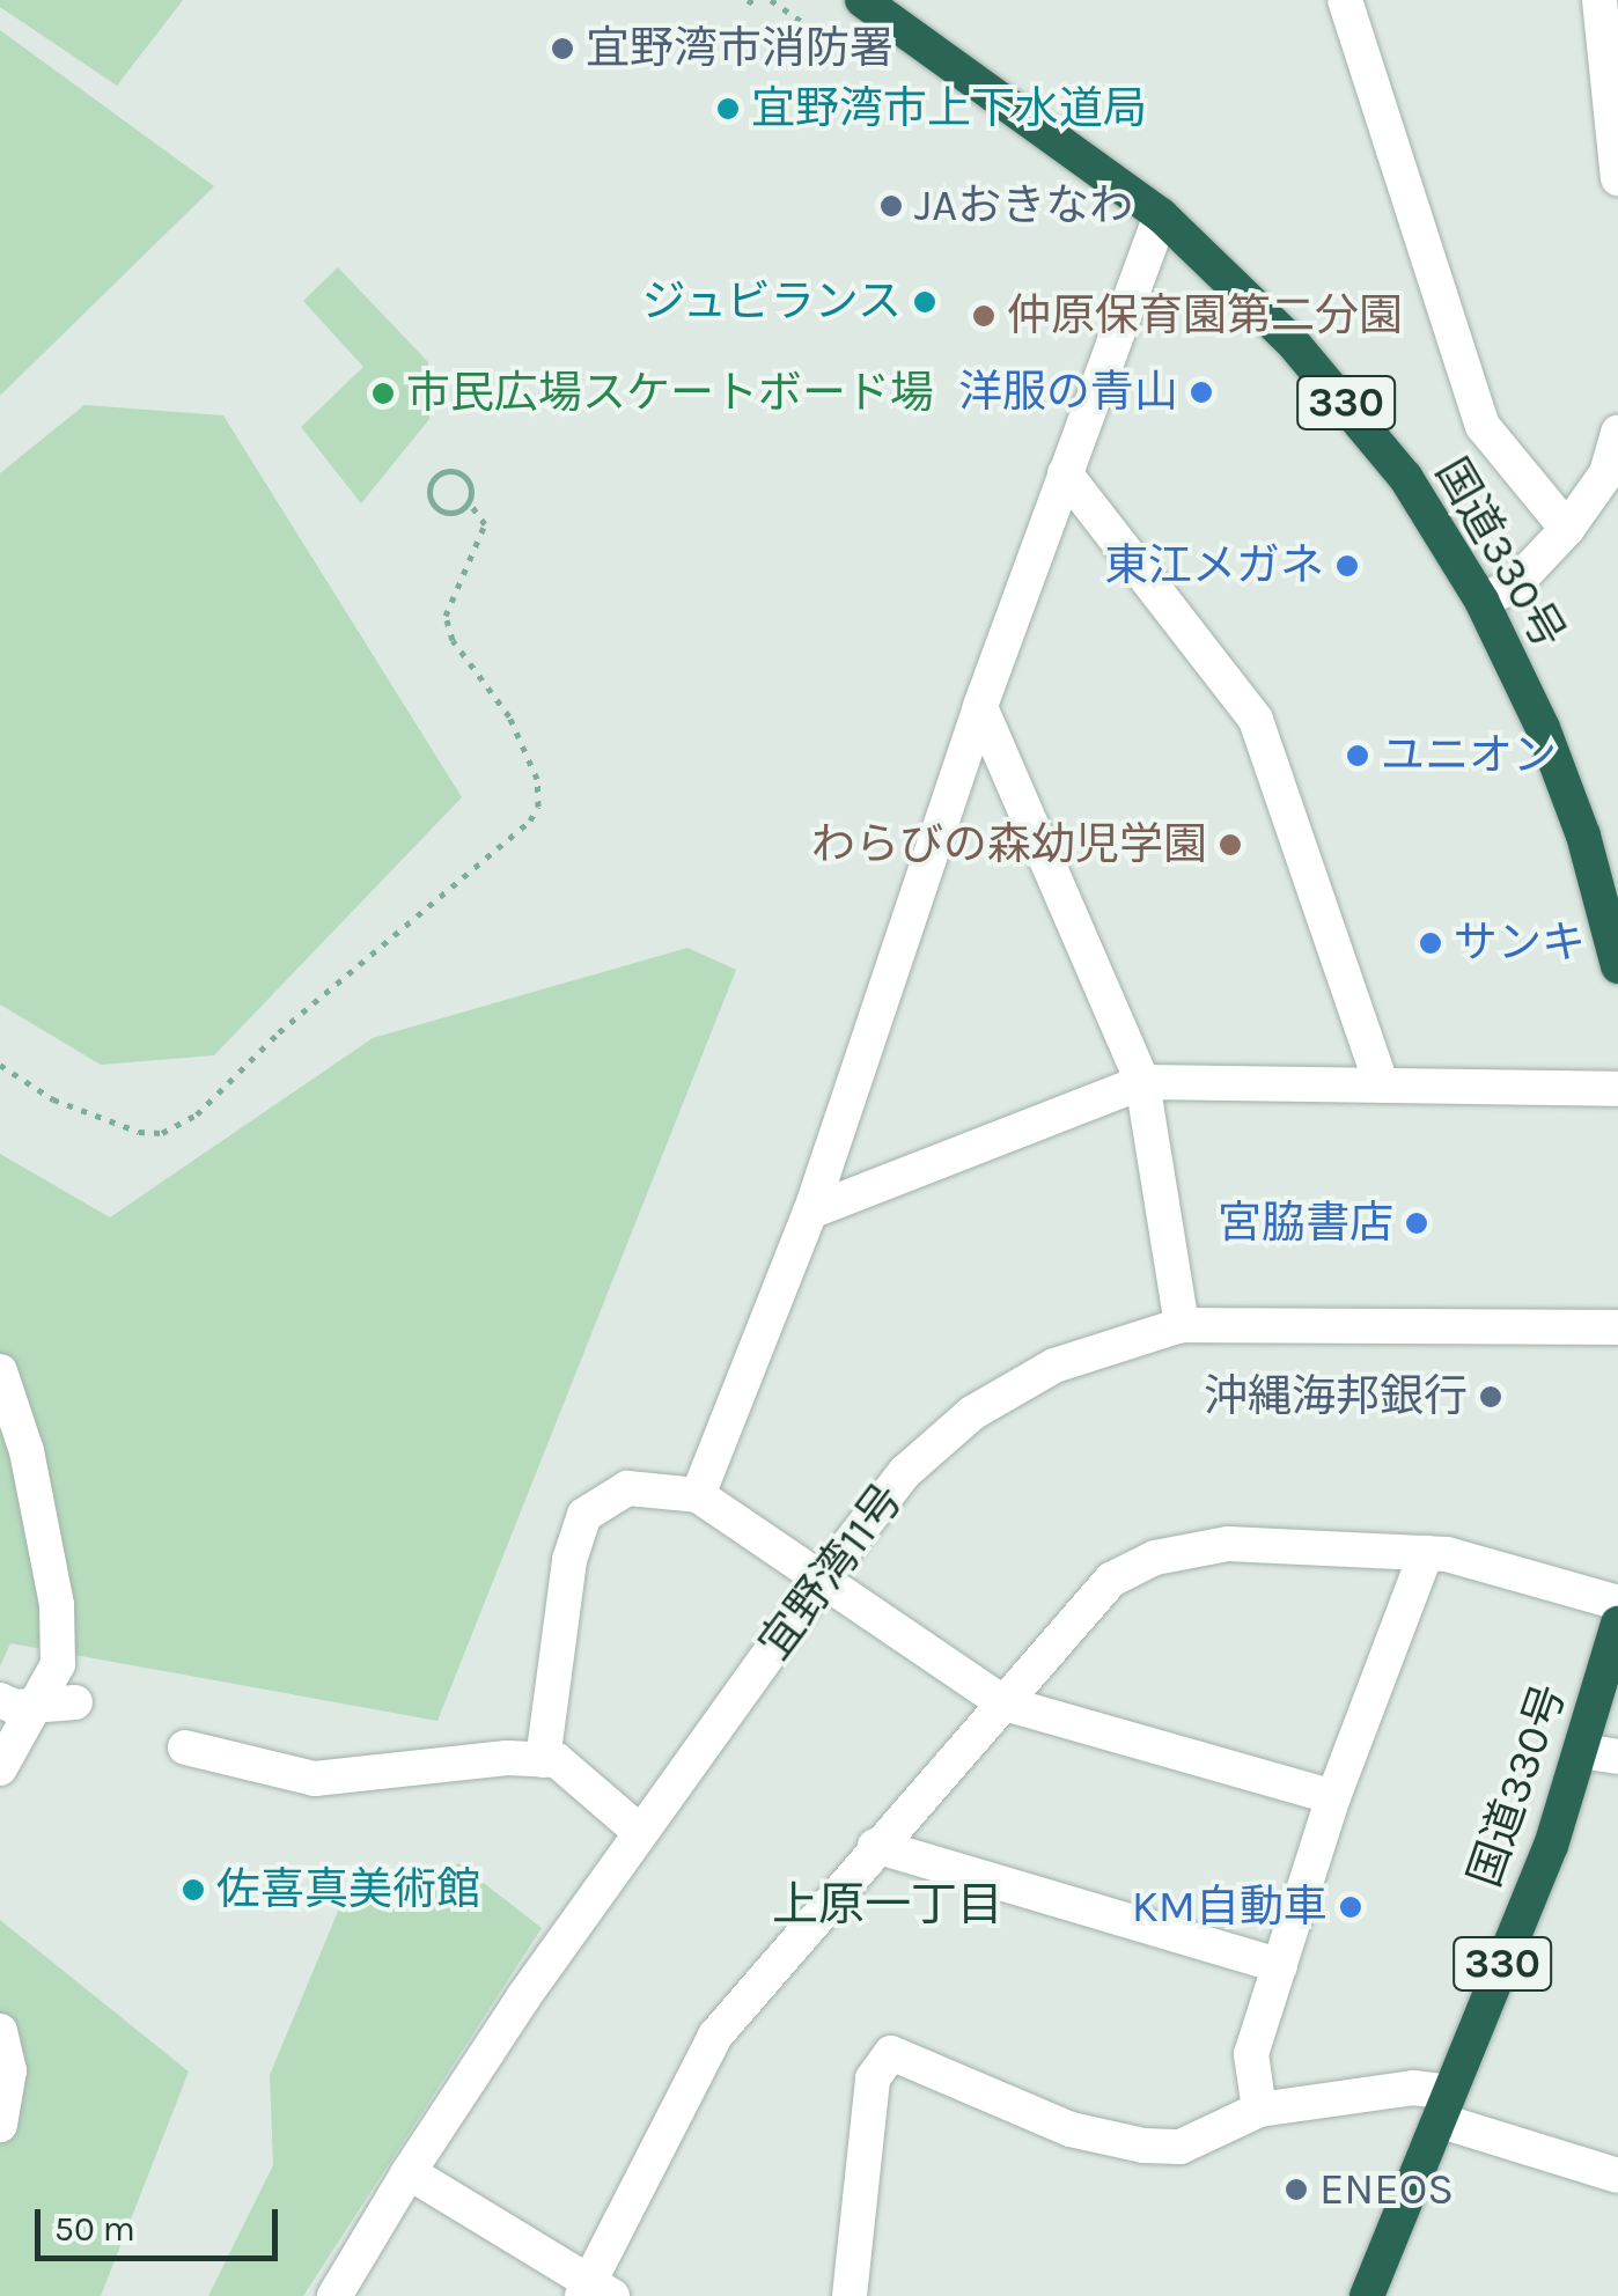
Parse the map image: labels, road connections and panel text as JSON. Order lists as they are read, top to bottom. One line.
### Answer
{"streets":{"highway":["330","国道330号"],"street":["宜野湾11号"]},"districts":["上原一丁目"],"places":["宜野湾市消防署","宜野湾市上下水道局","JAおきなわ","ジュビランス","仲原保育園第二分園","洋服の青山","市民広場スケートボード場","東江メガネ","ユニオン","わらびの森幼児学園","サンキ","宮脇書店","沖縄海邦銀行","佐喜真美術館","KM自動車","ENEOS"],"scale_bar":"50 m"}
